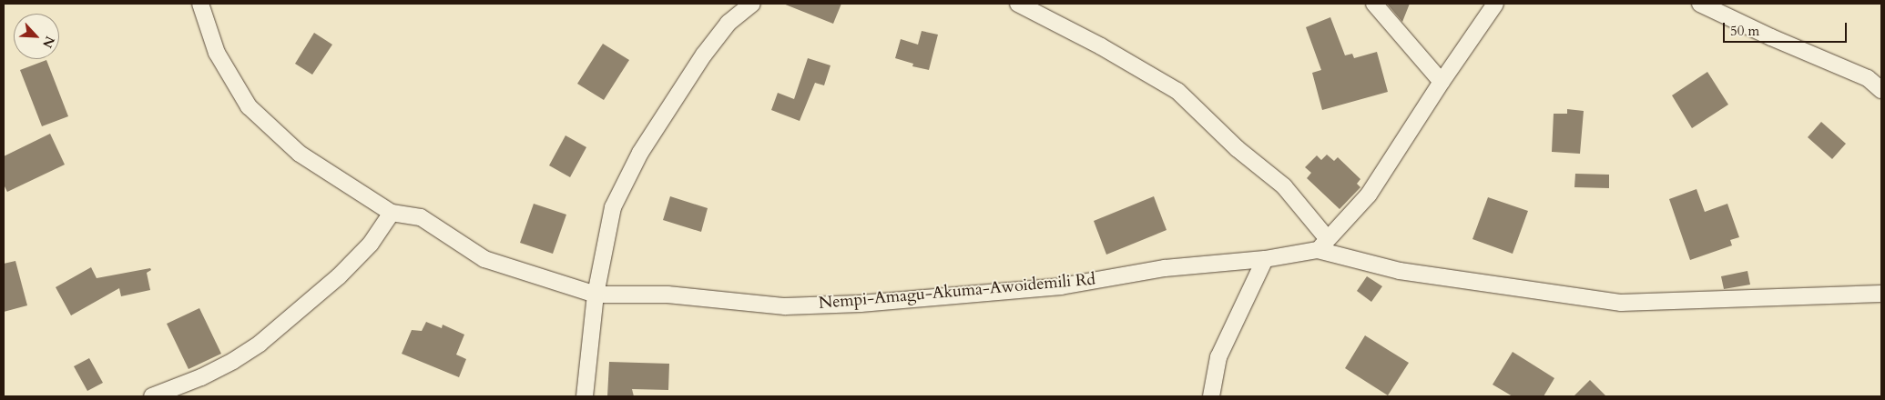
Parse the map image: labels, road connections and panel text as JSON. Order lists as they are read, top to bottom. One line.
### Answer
{"streets":{"street":["Nempi-Amagu-Akuma-Awoidemili Rd"]},"scale_bar":"50 m","north":"bottom right"}
